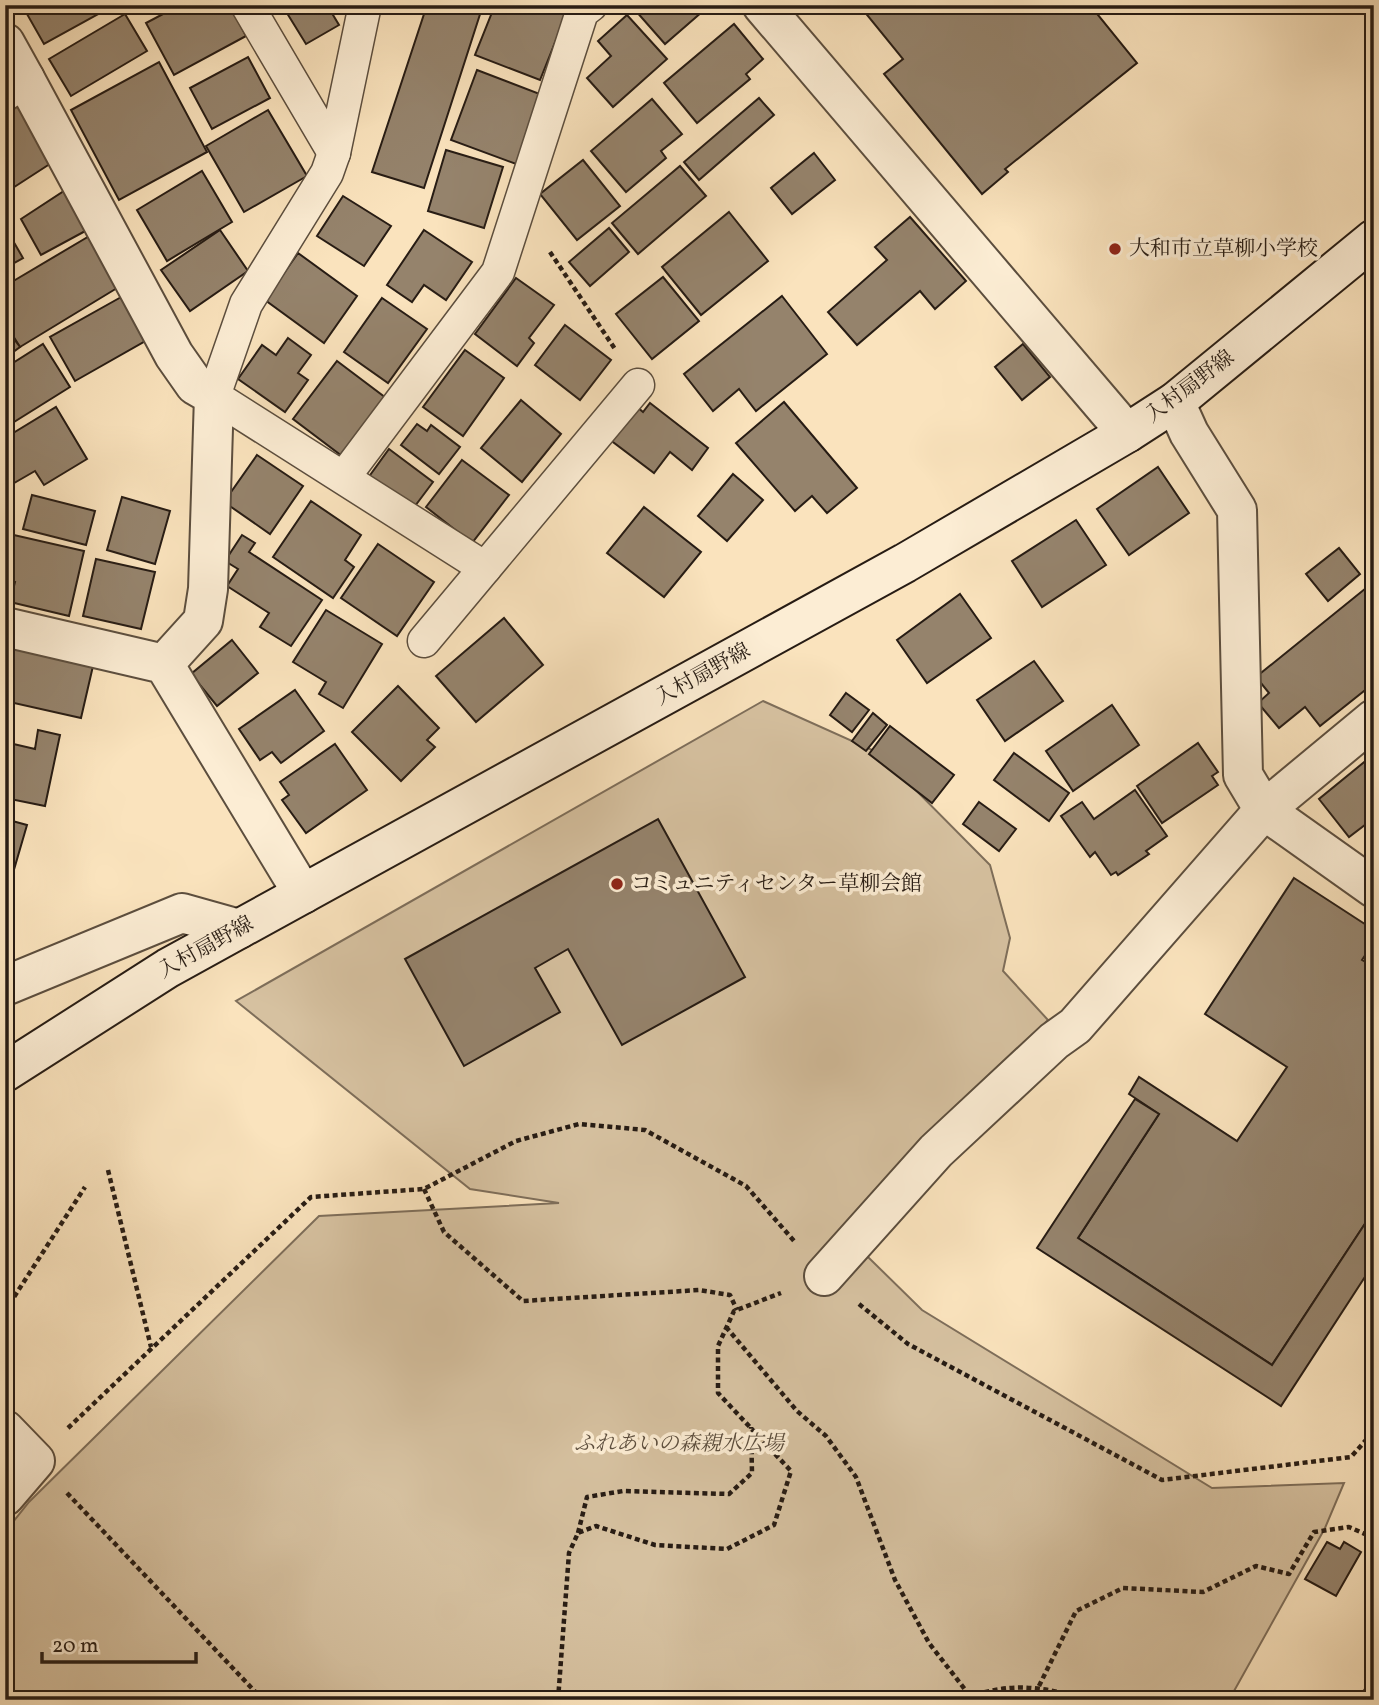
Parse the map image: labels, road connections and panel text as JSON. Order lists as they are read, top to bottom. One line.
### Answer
{"streets":{"street":["入村扇野線"]},"parks":["ふれあいの森親水広場"],"places":["大和市立草柳小学校","コミュニティセンター草柳会館"],"scale_bar":"20 m"}
